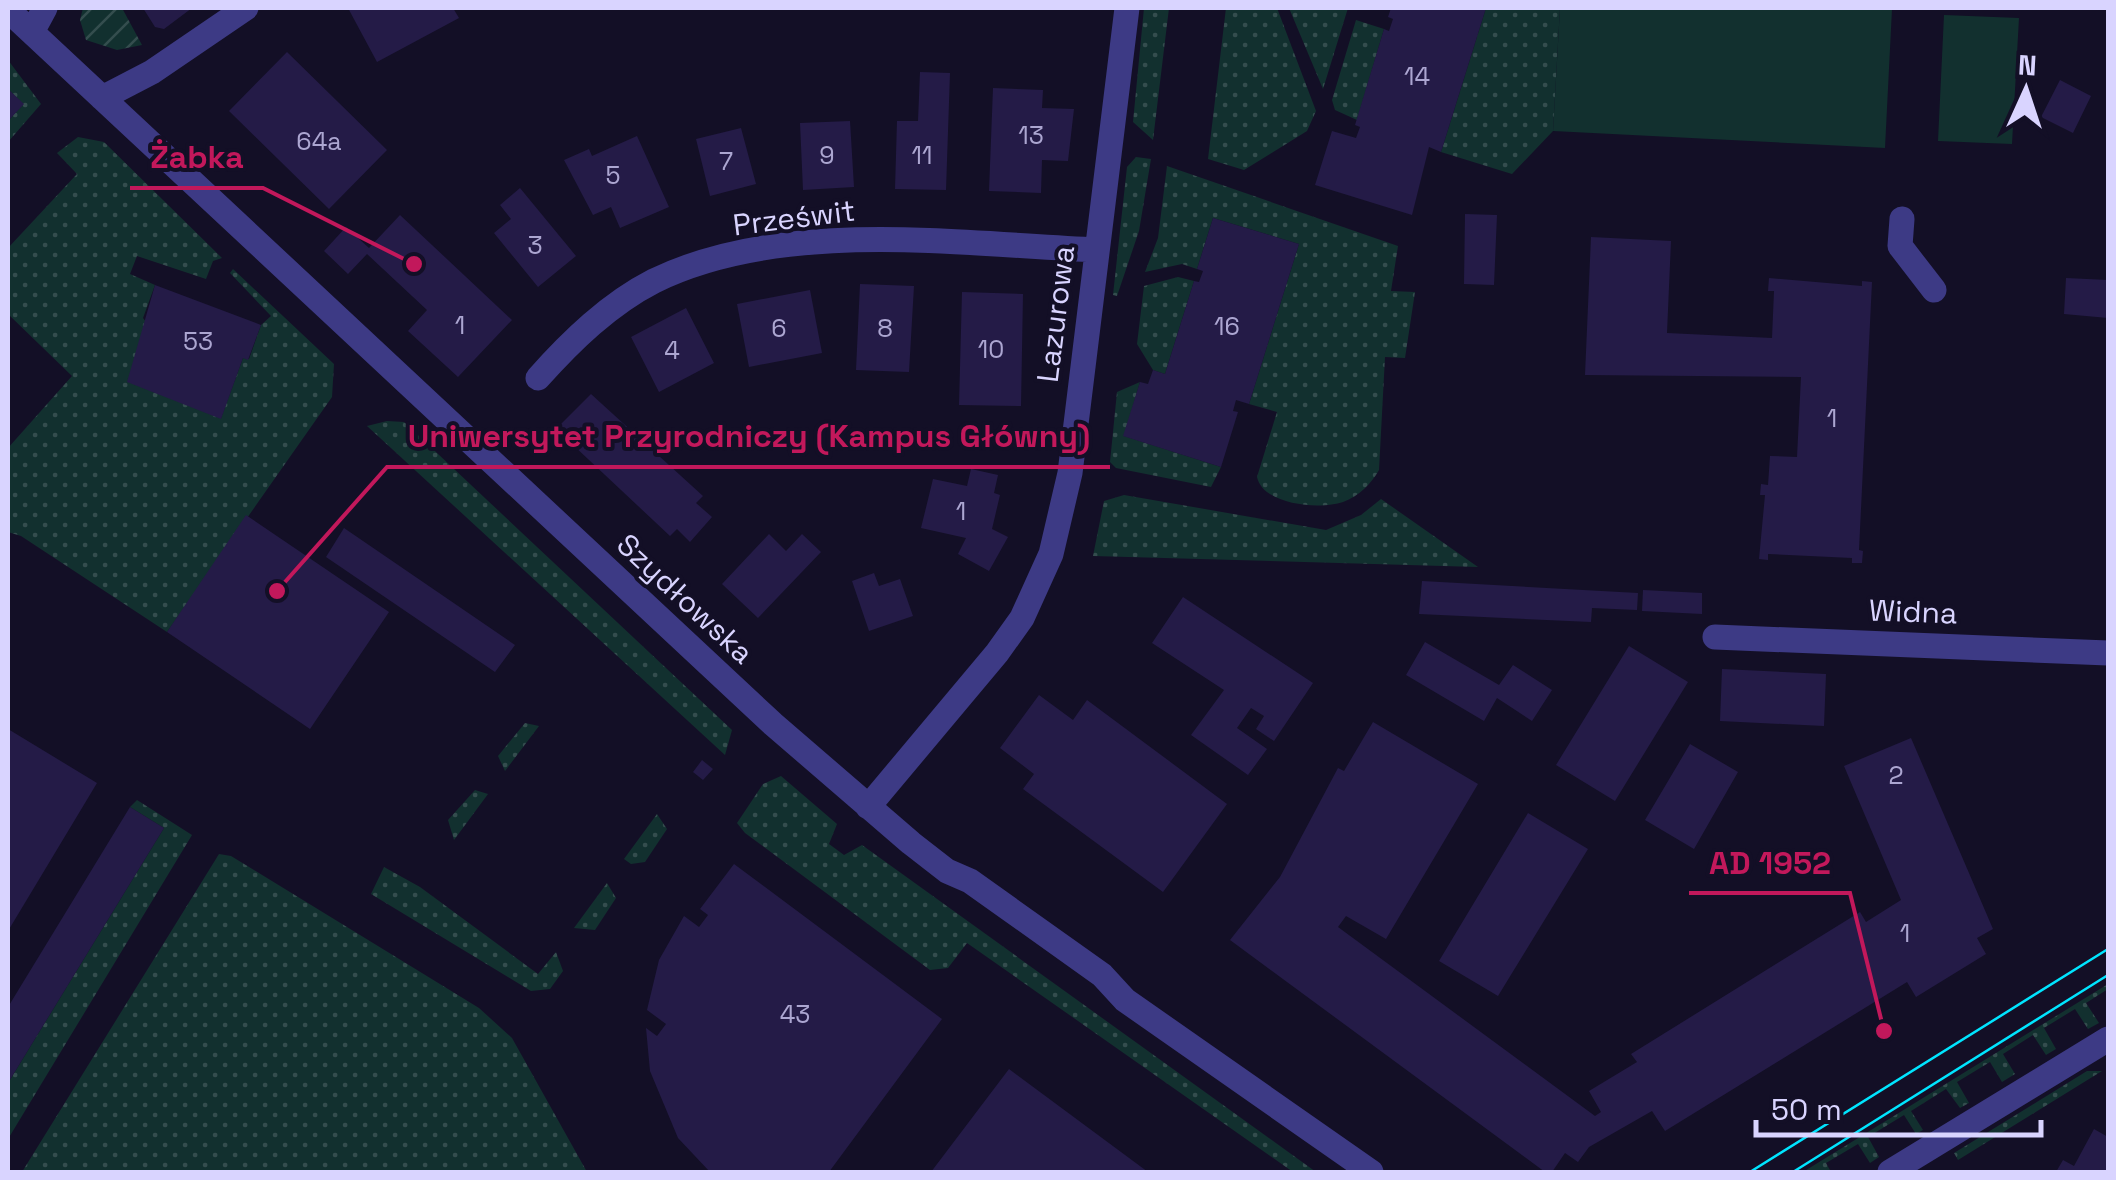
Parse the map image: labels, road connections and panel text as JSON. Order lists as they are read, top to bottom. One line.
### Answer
{"streets":{"street":["Prześwit","Lazurowa","Szydłowska","Widna"]},"crossings":[["Prześwit","Lazurowa"],["Lazurowa","Szydłowska"]],"places":["Żabka","Uniwersytet Przyrodniczy (Kampus Główny)","AD 1952"],"house_numbers":["14","13","64a","9","11","7","5","3","1","16","6","8","53","10","4","1","1","2","1","43"],"scale_bar":"50 m","north":"top"}
